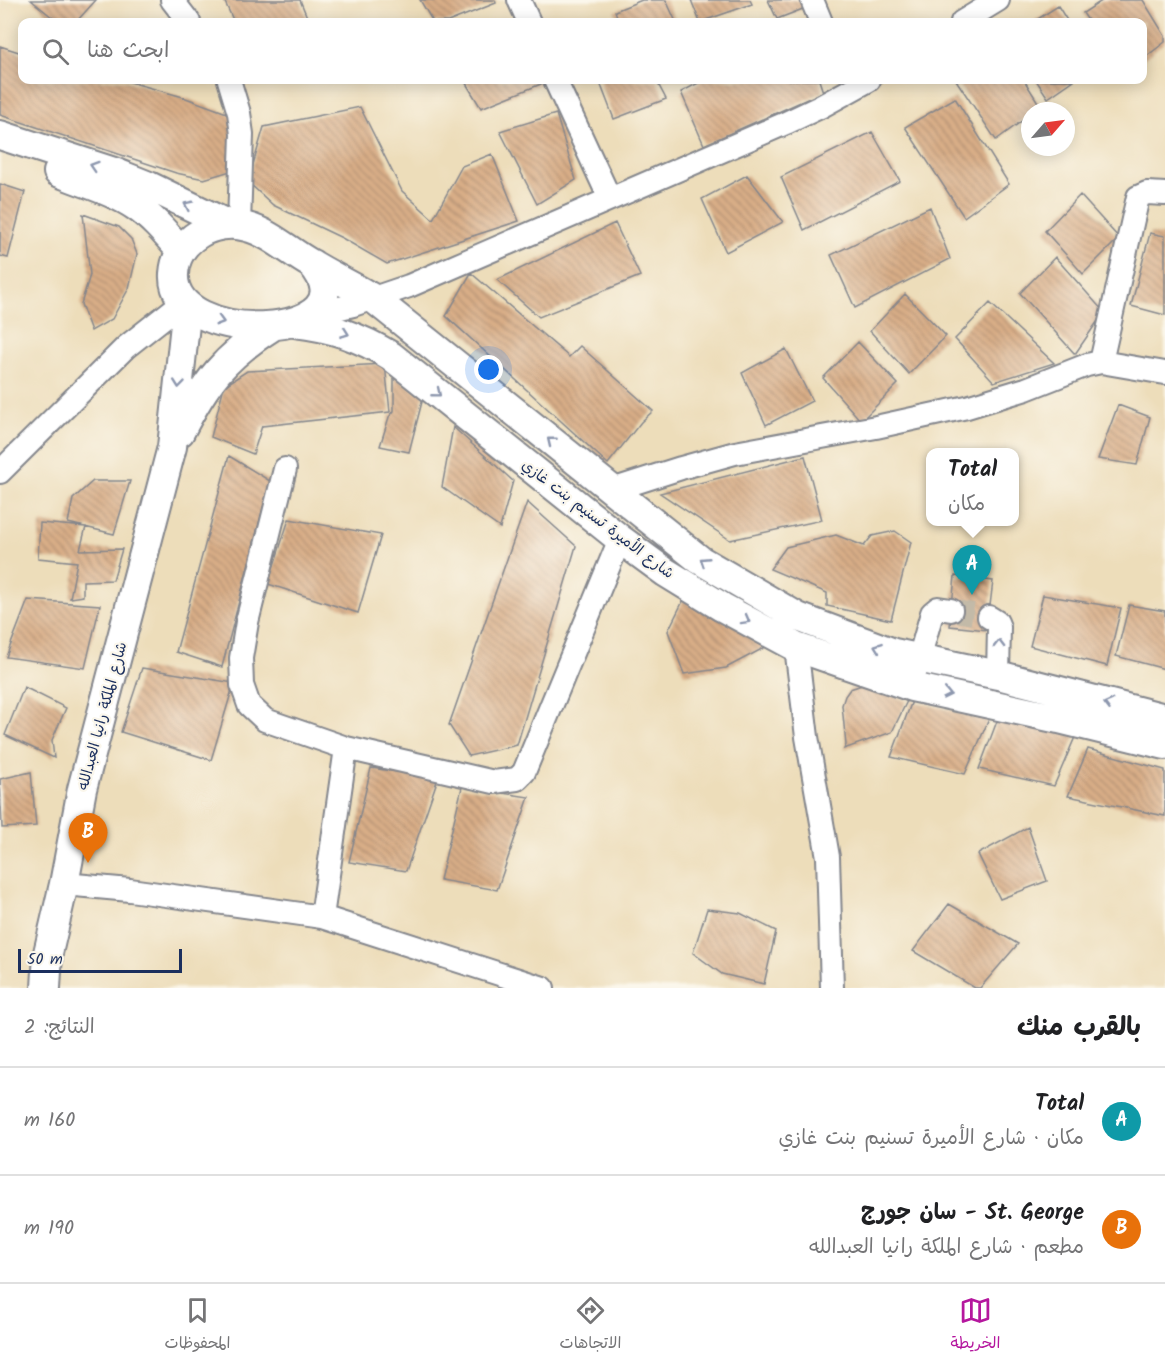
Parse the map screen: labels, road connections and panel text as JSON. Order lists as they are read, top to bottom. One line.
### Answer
{"streets":{"main road":["شارع الأميرة تسنيم بنت غازي","شارع الملكة رانيا العبدالله"]},"crossings":[["شارع الأميرة تسنيم بنت غازي","شارع الملكة رانيا العبدالله"]],"scale_bar":"50 m","north":"top right","page":{"search":"ابحث هنا","popup":["Total","مكان"],"pins":["A","B"],"scale":"50 m","heading":["بالقرب منك","النتائج: 2"],"list":[{"mark":"A","name":"Total","note":"مكان · شارع الأميرة تسنيم بنت غازي","value":"160 m"},{"mark":"B","name":"St. George - سان جورج","note":"مطعم · شارع الملكة رانيا العبدالله","value":"190 m"}],"nav":["الخريطة","الاتجاهات","المحفوظات"]}}
